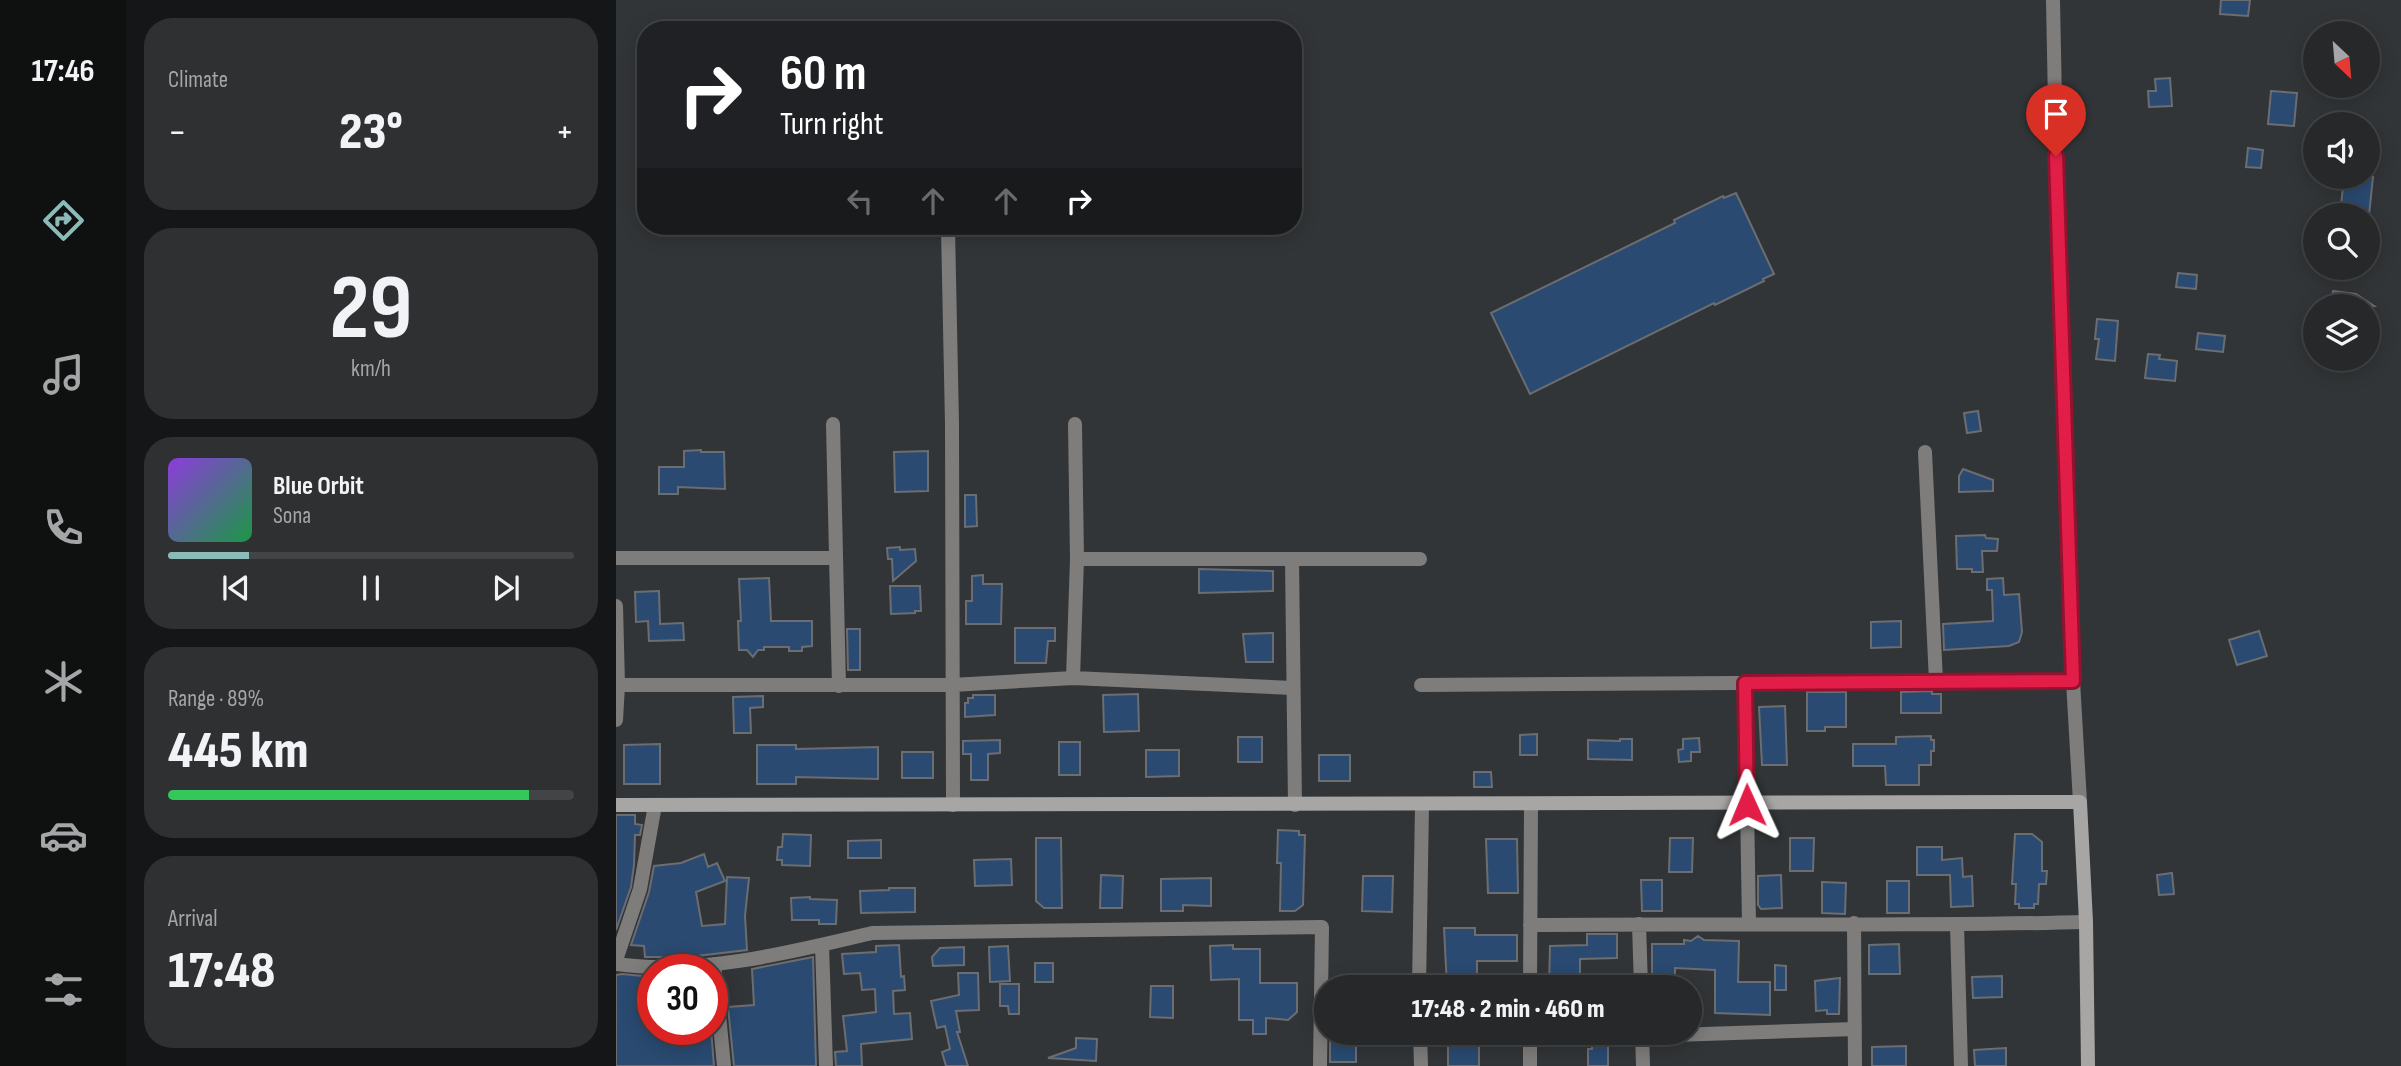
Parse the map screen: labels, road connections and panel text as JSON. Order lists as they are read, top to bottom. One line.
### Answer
{"north":"bottom right","page":{"tabs":"17:46","tile":["Climate",["29","km/h"],["Range · 89%","445 km"],["Arrival","17:48"]],"turn":["60 m","Turn right"],"heat":["−","23°","+"],"song":["Blue Orbit","Sona"],"limit":"30","trip":"17:48 · 2 min · 460 m"}}
